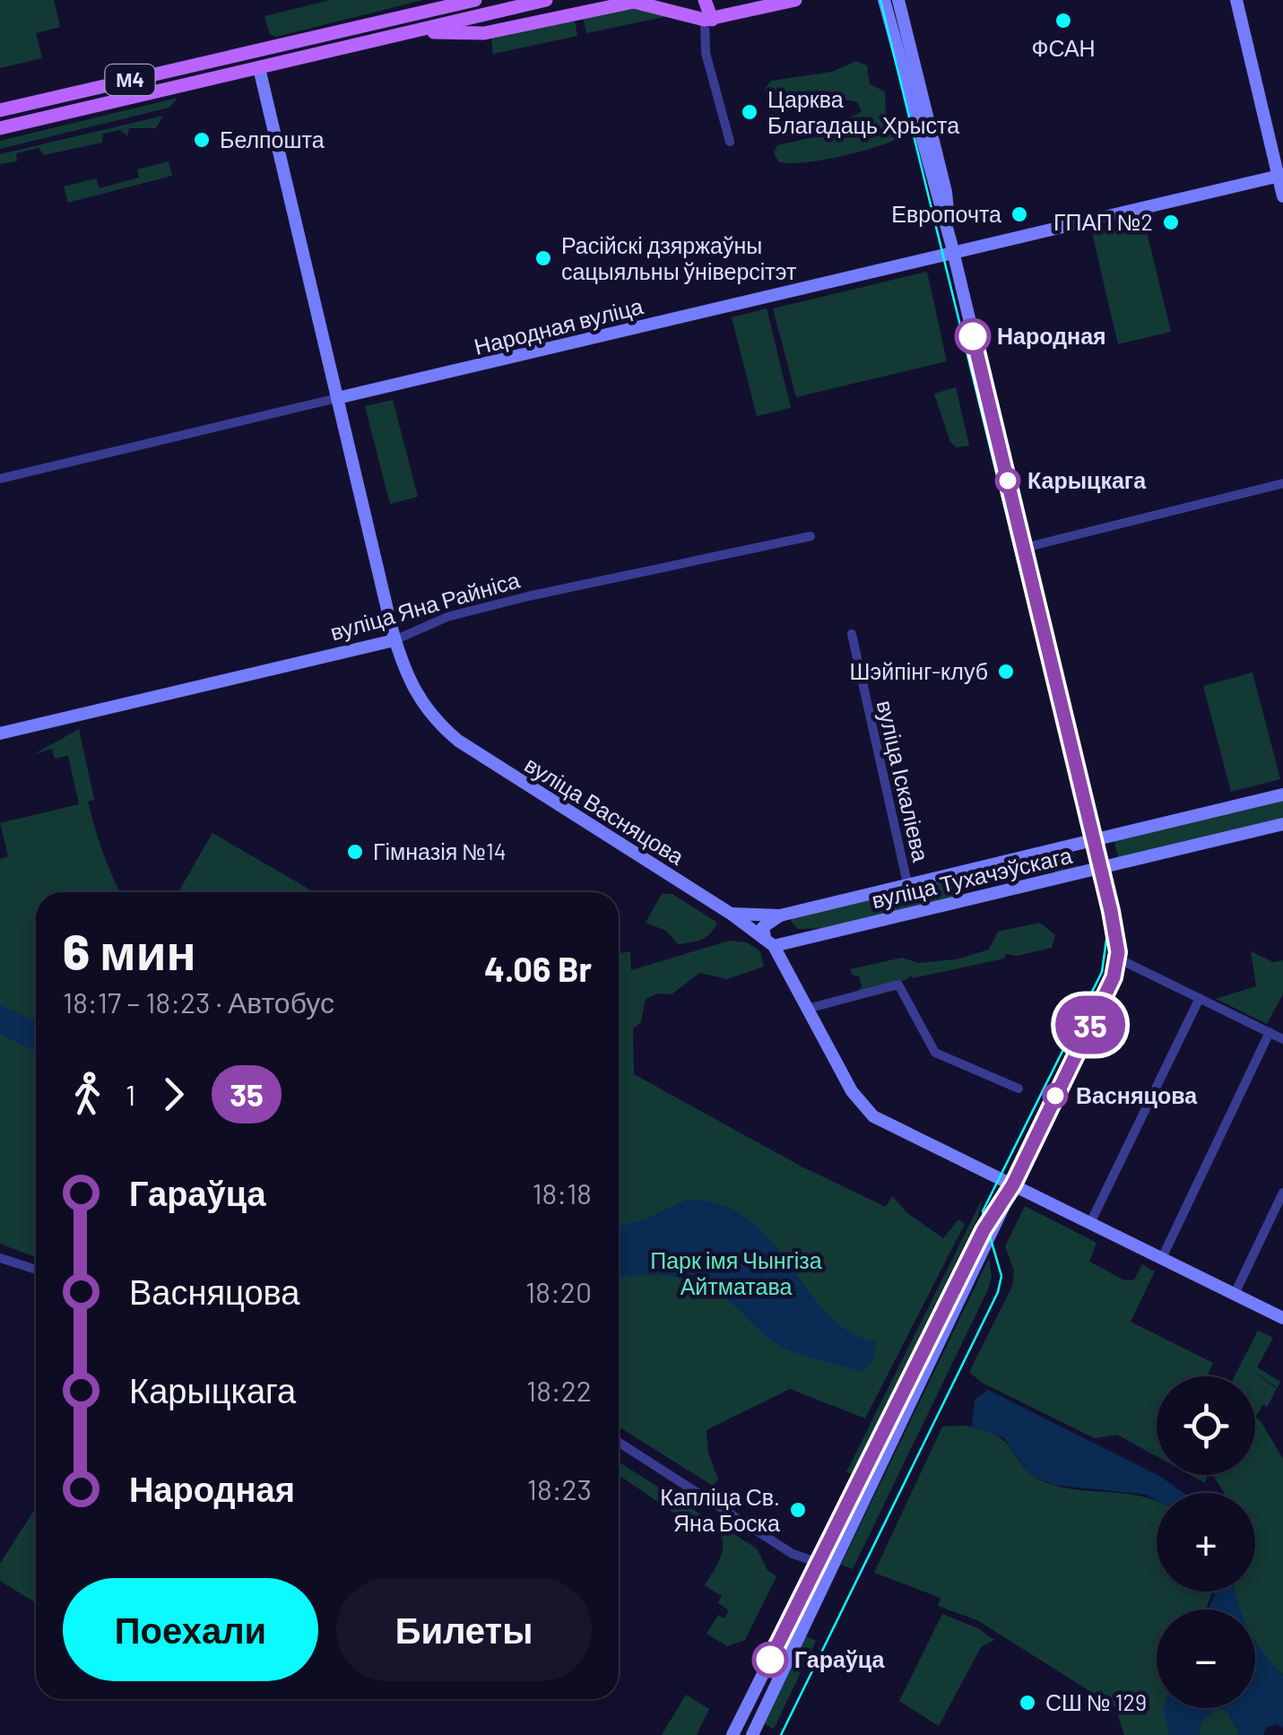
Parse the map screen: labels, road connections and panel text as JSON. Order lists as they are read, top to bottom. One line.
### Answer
{"streets":{"main road":["М4"],"street":["Народная вуліца","вуліца Яна Райніса","вуліца Іскаліева","вуліца Васняцова","вуліца Тухачэўскага"]},"crossings":[["М4","вуліца Васняцова"],["Народная вуліца","вуліца Васняцова"],["вуліца Яна Райніса","вуліца Васняцова"],["вуліца Іскаліева","вуліца Тухачэўскага"],["вуліца Васняцова","вуліца Тухачэўскага"]],"parks":["Парк імя Чынгіза Айтматава"],"places":["ФСАН","Царква Благадаць Хрыста","Белпошта","Европочта","ГПАП №2","Расійскі дзяржаўны сацыяльны ўніверсітэт","Народная","Карыцкага","Шэйпінг-клуб","Гімназія №14","Васняцова","Капліца Св. Яна Боска","Гараўца","СШ № 129"],"lines":["bus line 35"],"page":{"on_map":"35","heading":["6 мин","18:17 – 18:23 · Автобус","4.06 Br"],"legs":["1","35"],"list":[{"name":"Гараўца","value":"18:18"},{"name":"Васняцова","value":"18:20"},{"name":"Карыцкага","value":"18:22"},{"name":"Народная","value":"18:23"}],"map_buttons":["+","−"],"buttons":["Поехали","Билеты"]}}
